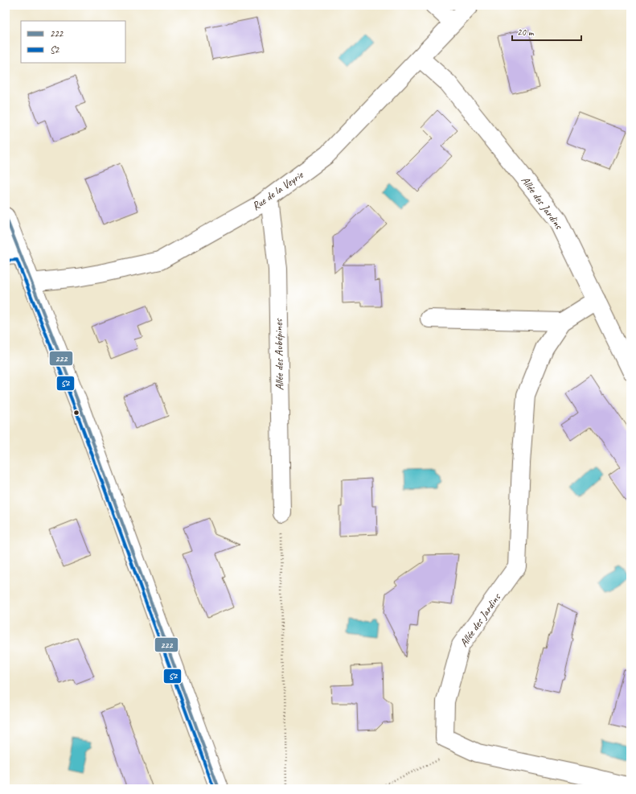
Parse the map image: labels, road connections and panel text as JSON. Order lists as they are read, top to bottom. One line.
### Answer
{"streets":{"street":["Rue de la Veyrie","Allée des Jardins","Allée des Aubépines"]},"crossings":[["Rue de la Veyrie","Allée des Jardins"],["Rue de la Veyrie","Allée des Aubépines"]],"lines":["transit line 222","transit line S2"],"legend":["222","S2"],"scale_bar":"20 m"}
